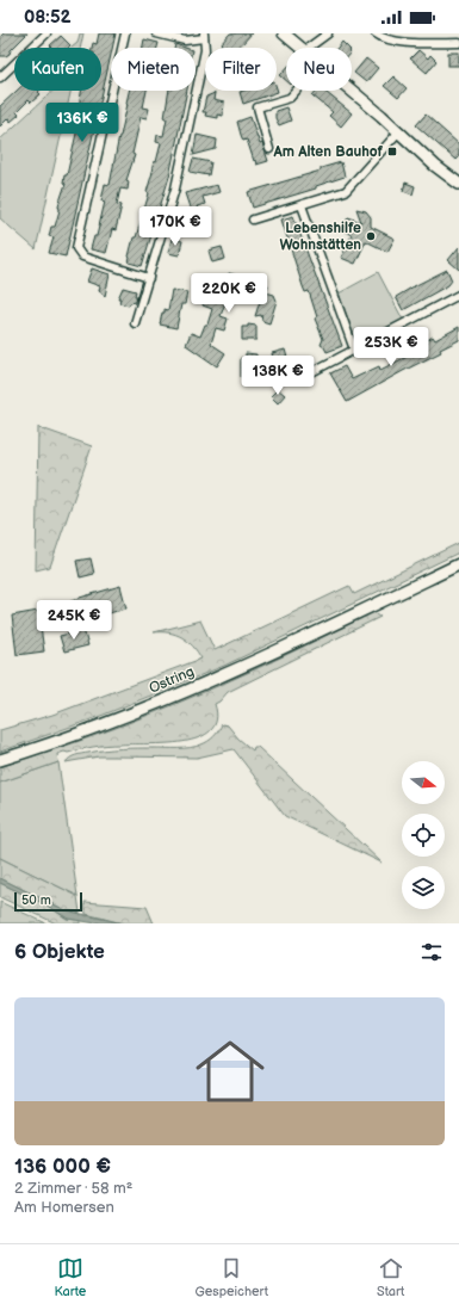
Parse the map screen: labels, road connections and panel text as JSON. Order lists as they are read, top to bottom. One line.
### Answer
{"streets":{"main road":["Ostring"]},"places":{"transit":["Am Alten Bauhof"],"other":["Lebenshilfe Wohnstätten"]},"scale_bar":"50 m","north":"right","page":{"status":"08:52","chip":["Kaufen","Mieten","Filter","Neu"],"price":["136K €","170K €","220K €","253K €","138K €","245K €"],"scale":"50 m","heading":"6 Objekte","list":[{"name":"136 000 €","note":"2 Zimmer · 58 m² · Am Homersen"}],"tabs":["Karte","Gespeichert","Start"]}}
